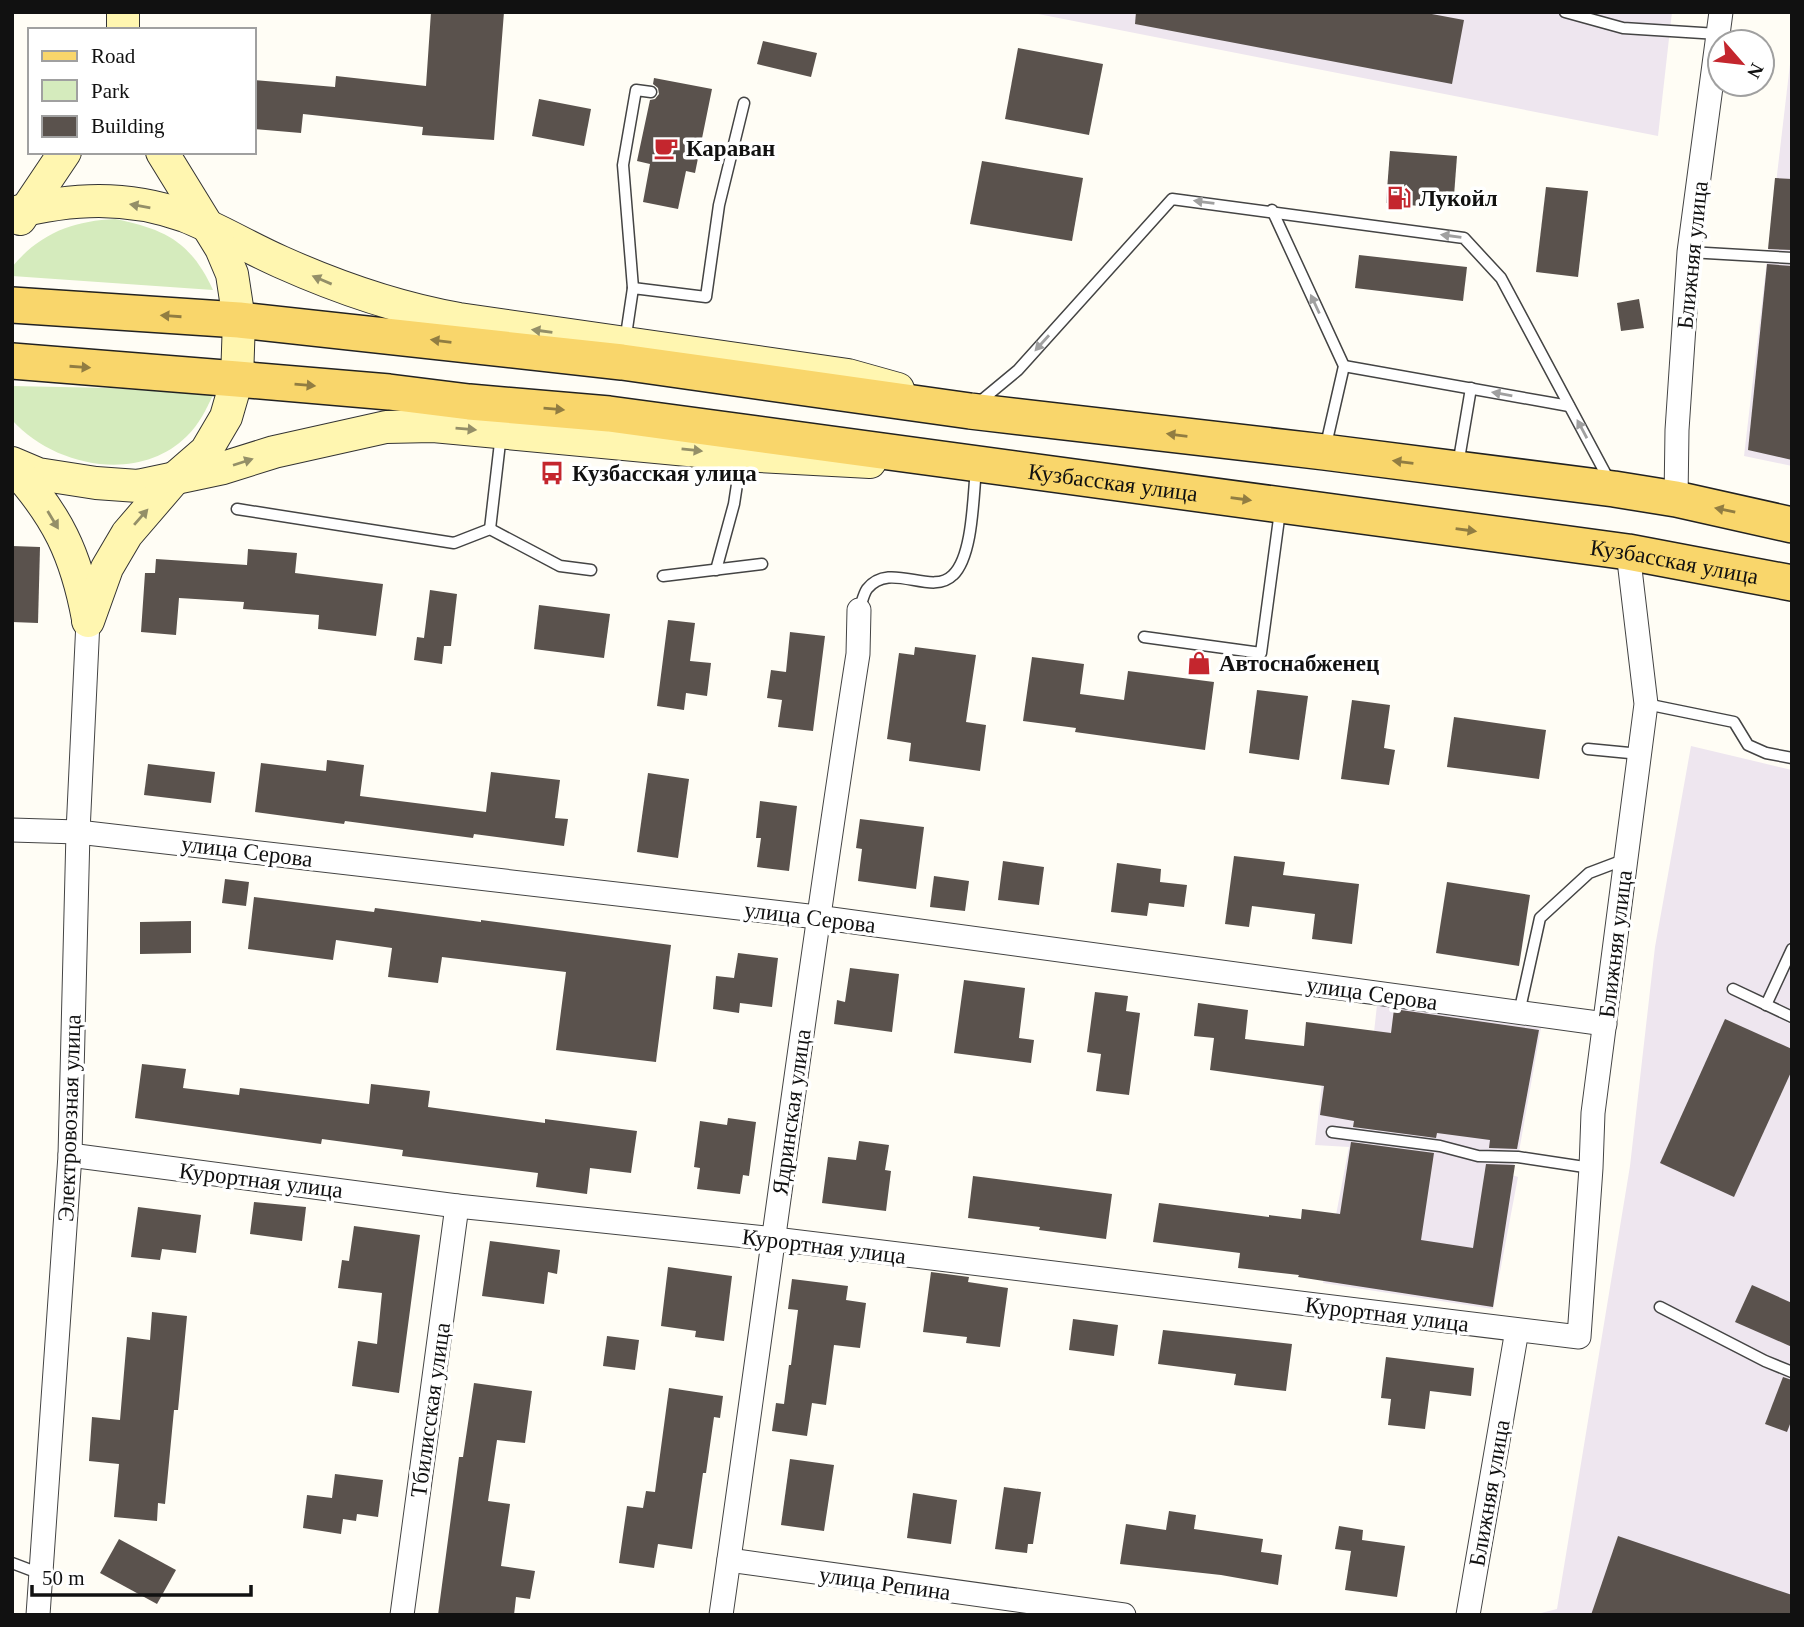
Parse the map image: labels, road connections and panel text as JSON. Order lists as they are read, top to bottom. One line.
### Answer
{"streets":{"main road":["Кузбасская улица"],"street":["Ближняя улица","улица Серова","Ядринская улица","Электровозная улица","Курортная улица","Тбилисская улица","улица Репина"]},"crossings":[["Ближняя улица","Кузбасская улица"],["Ближняя улица","улица Серова"],["Ближняя улица","Курортная улица"],["улица Серова","Ядринская улица"],["улица Серова","Электровозная улица"],["Ядринская улица","Курортная улица"],["Ядринская улица","улица Репина"],["Электровозная улица","Курортная улица"],["Курортная улица","Тбилисская улица"]],"places":{"cafe":["Караван"],"fuel station":["Лукойл"],"bus stop":["Кузбасская улица"],"shop":["Автоснабженец"]},"legend":["Road","Park","Building"],"scale_bar":"50 m","north":"bottom right"}
